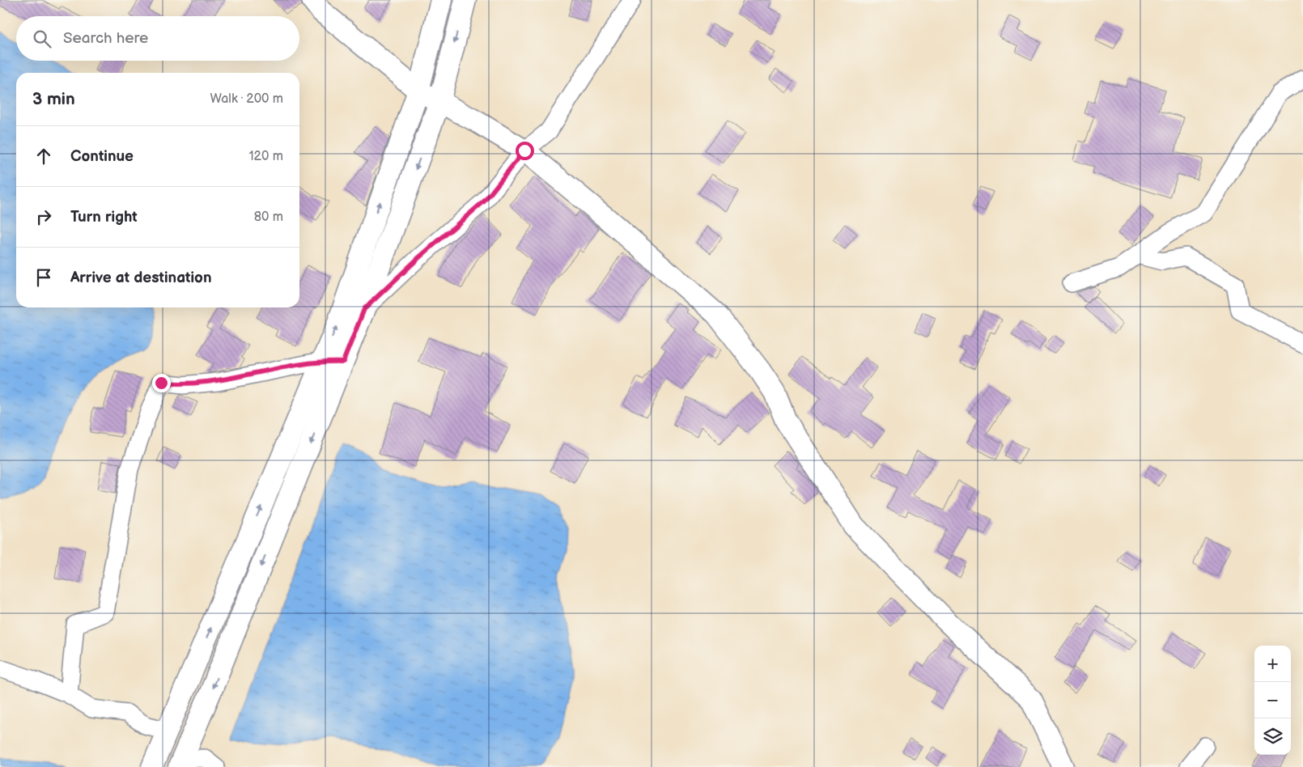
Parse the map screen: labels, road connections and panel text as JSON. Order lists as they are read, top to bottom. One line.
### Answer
{"page":{"search":"Search here","heading":["3 min","Walk · 200 m"],"list":[["Continue","120 m"],["Turn right","80 m"],"Arrive at destination"],"map_buttons":["+","−"]}}
